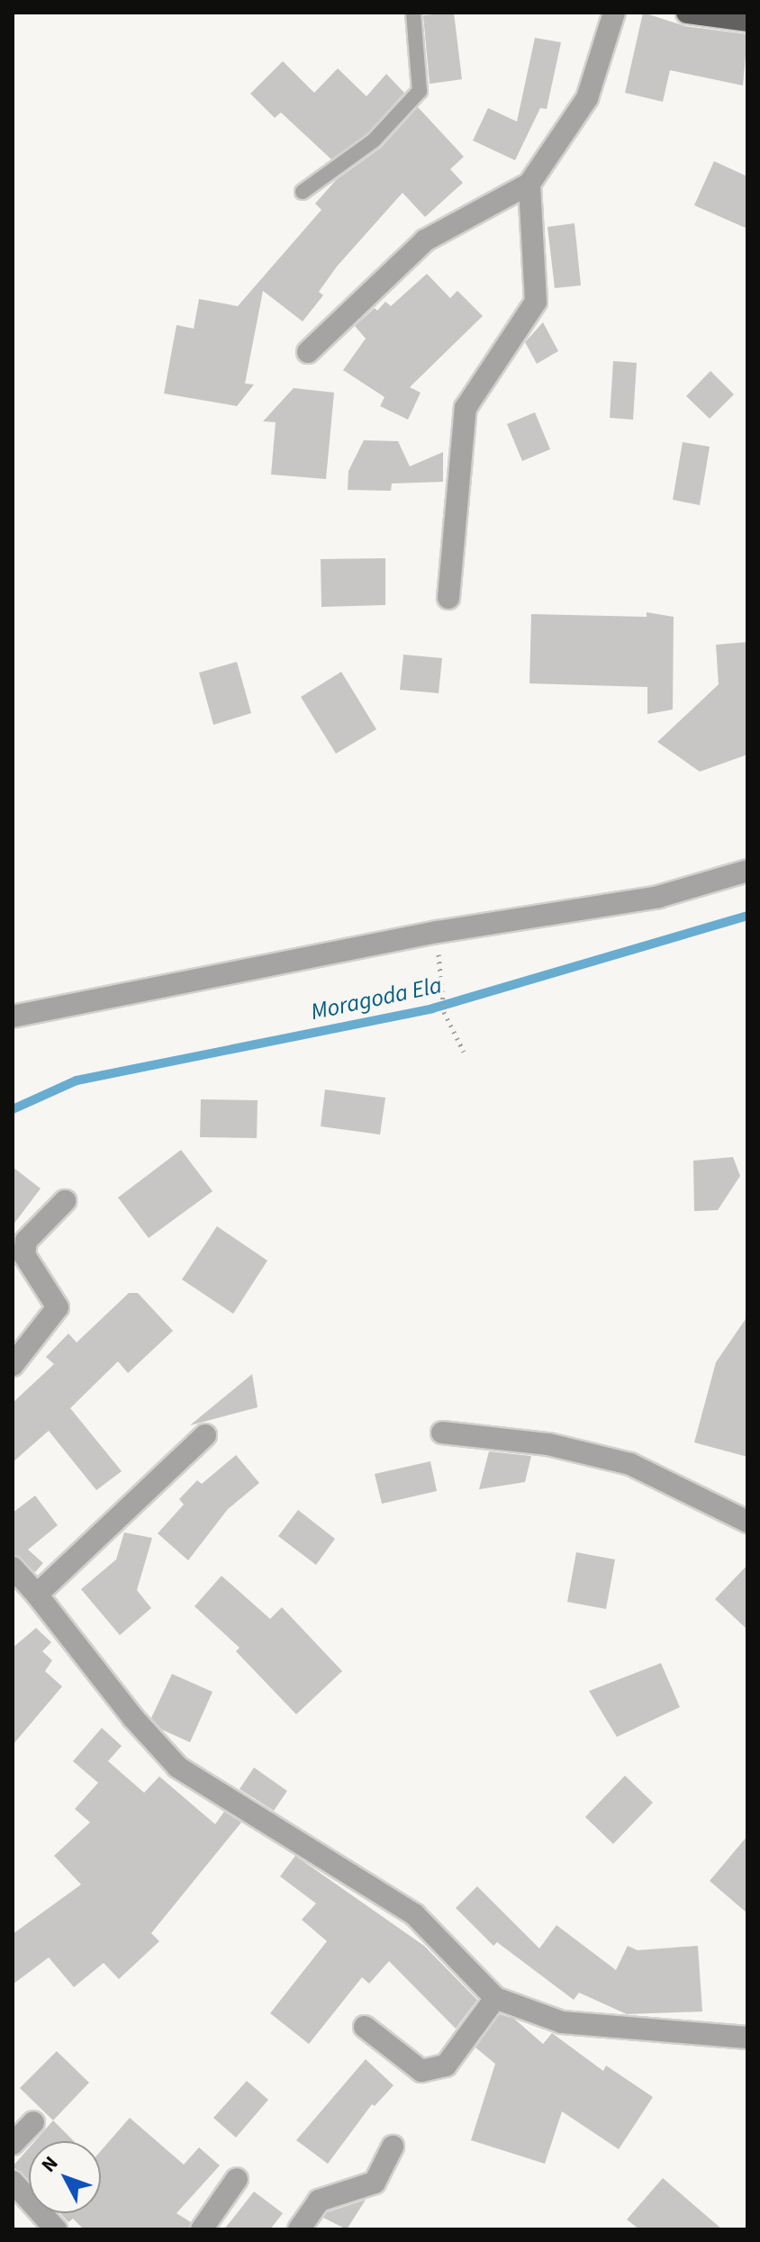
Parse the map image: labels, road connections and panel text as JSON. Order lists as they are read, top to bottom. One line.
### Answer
{"water":["Moragoda Ela"],"north":"top left"}
